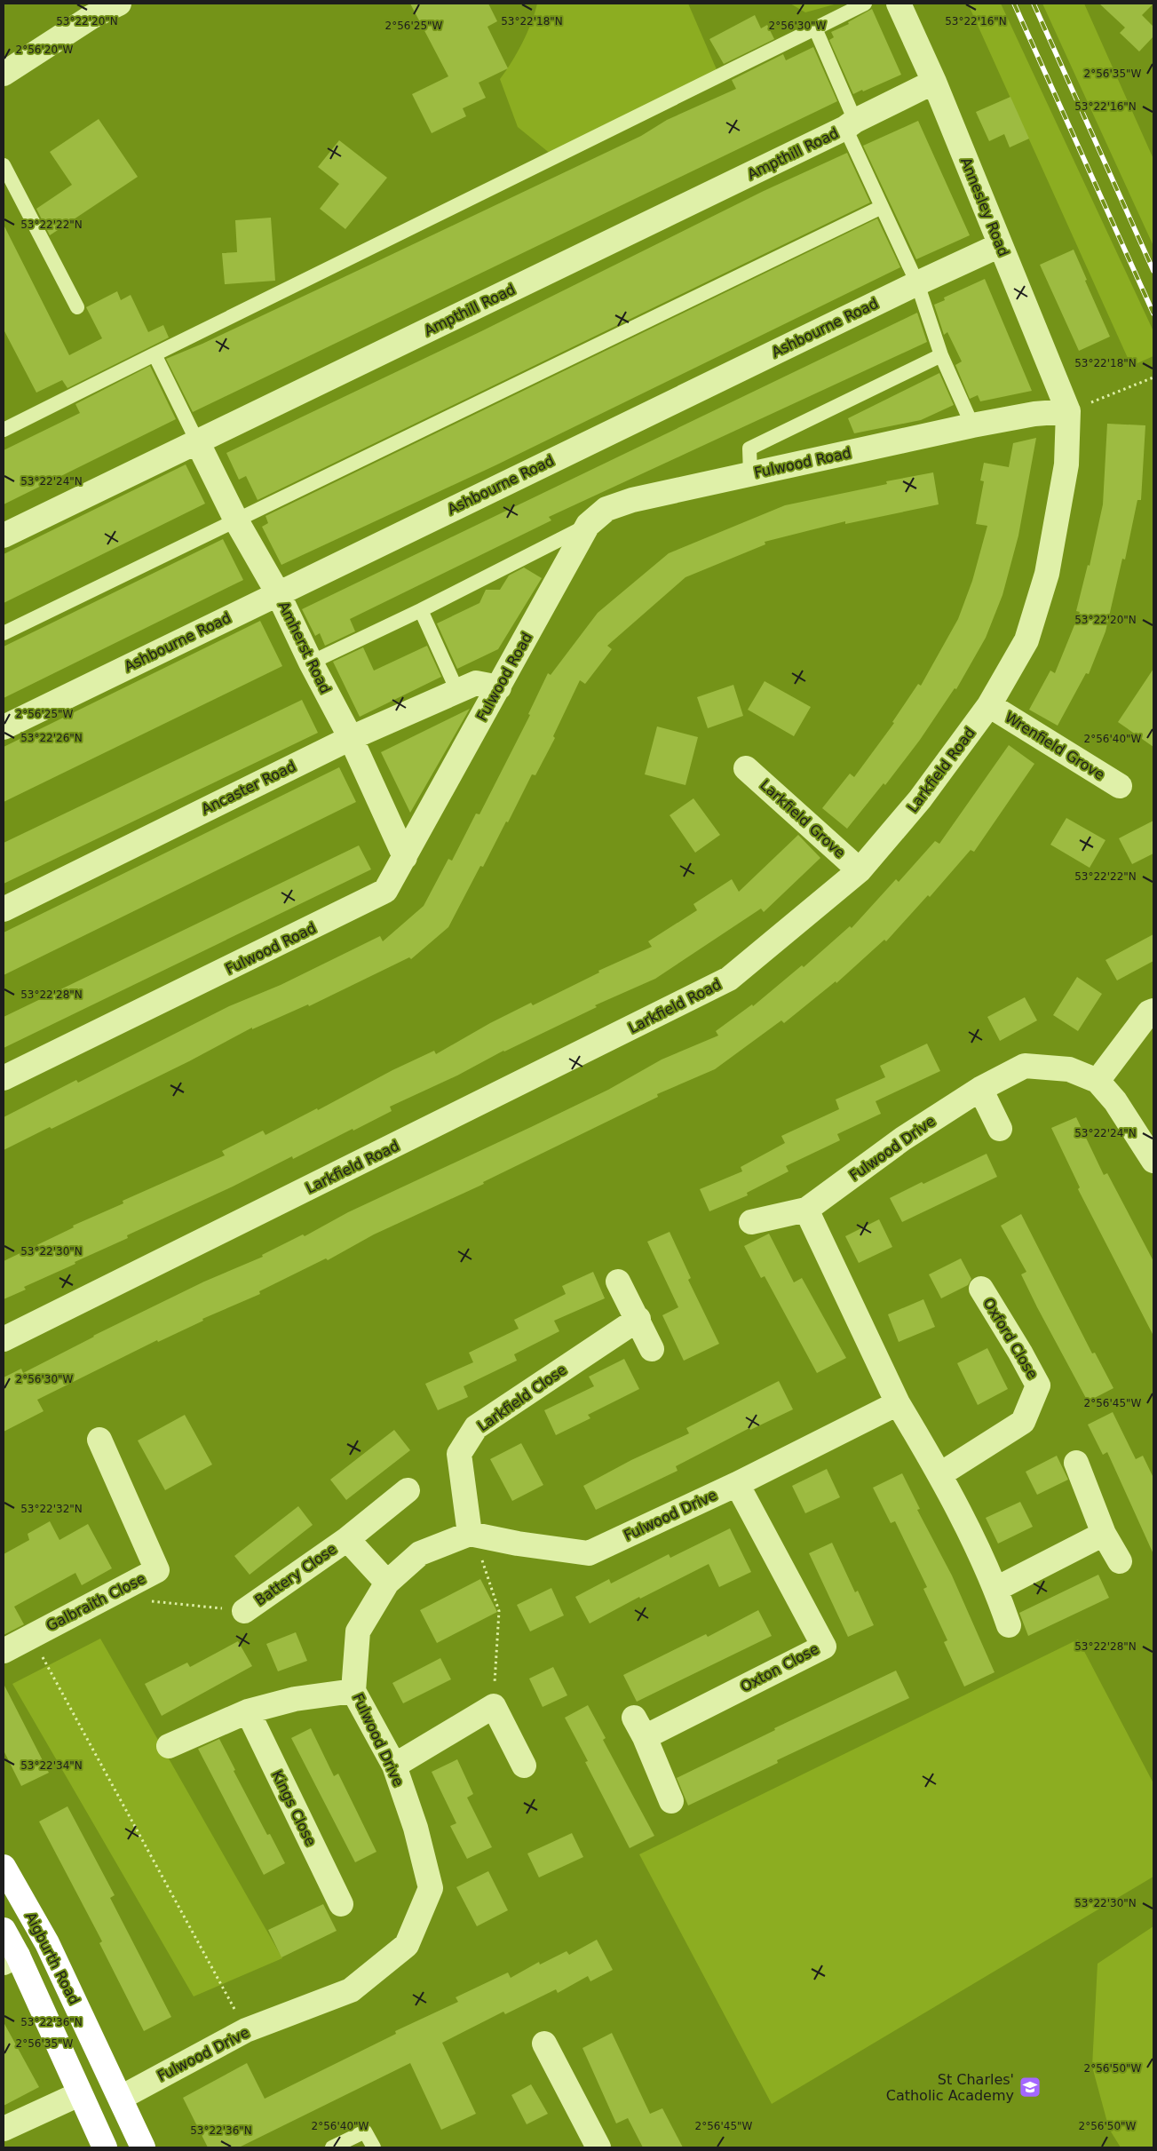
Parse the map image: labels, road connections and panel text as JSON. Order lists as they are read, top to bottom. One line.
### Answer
{"streets":{"highway":["Aigburth Road"],"street":["Ampthill Road","Annesley Road","Ashbourne Road","Fulwood Road","Amherst Road","Wrenfield Grove","Larkfield Road","Ancaster Road","Larkfield Grove","Fulwood Drive","Oxford Close","Larkfield Close","Battery Close","Galbraith Close","Oxton Close","Kings Close"]},"crossings":[["Ampthill Road","Annesley Road"],["Ampthill Road","Amherst Road"],["Annesley Road","Ashbourne Road"],["Annesley Road","Fulwood Road"],["Annesley Road","Larkfield Road"],["Ashbourne Road","Amherst Road"],["Fulwood Road","Amherst Road"],["Fulwood Road","Larkfield Road"],["Fulwood Road","Ancaster Road"],["Amherst Road","Ancaster Road"],["Wrenfield Grove","Larkfield Road"],["Larkfield Road","Larkfield Grove"],["Fulwood Drive","Larkfield Close"],["Fulwood Drive","Battery Close"],["Fulwood Drive","Oxton Close"],["Fulwood Drive","Aigburth Road"]],"places":{"school or university":["St Charles' Catholic Academy"]},"coordinates":["53°22'20\"N","53°22'18\"N","53°22'16\"N","2°56'25\"W","2°56'30\"W","2°56'20\"W","2°56'35\"W","53°22'22\"N","53°22'24\"N","53°22'26\"N","2°56'40\"W","53°22'28\"N","53°22'30\"N","2°56'45\"W","53°22'32\"N","53°22'34\"N","53°22'36\"N","2°56'50\"W"]}
